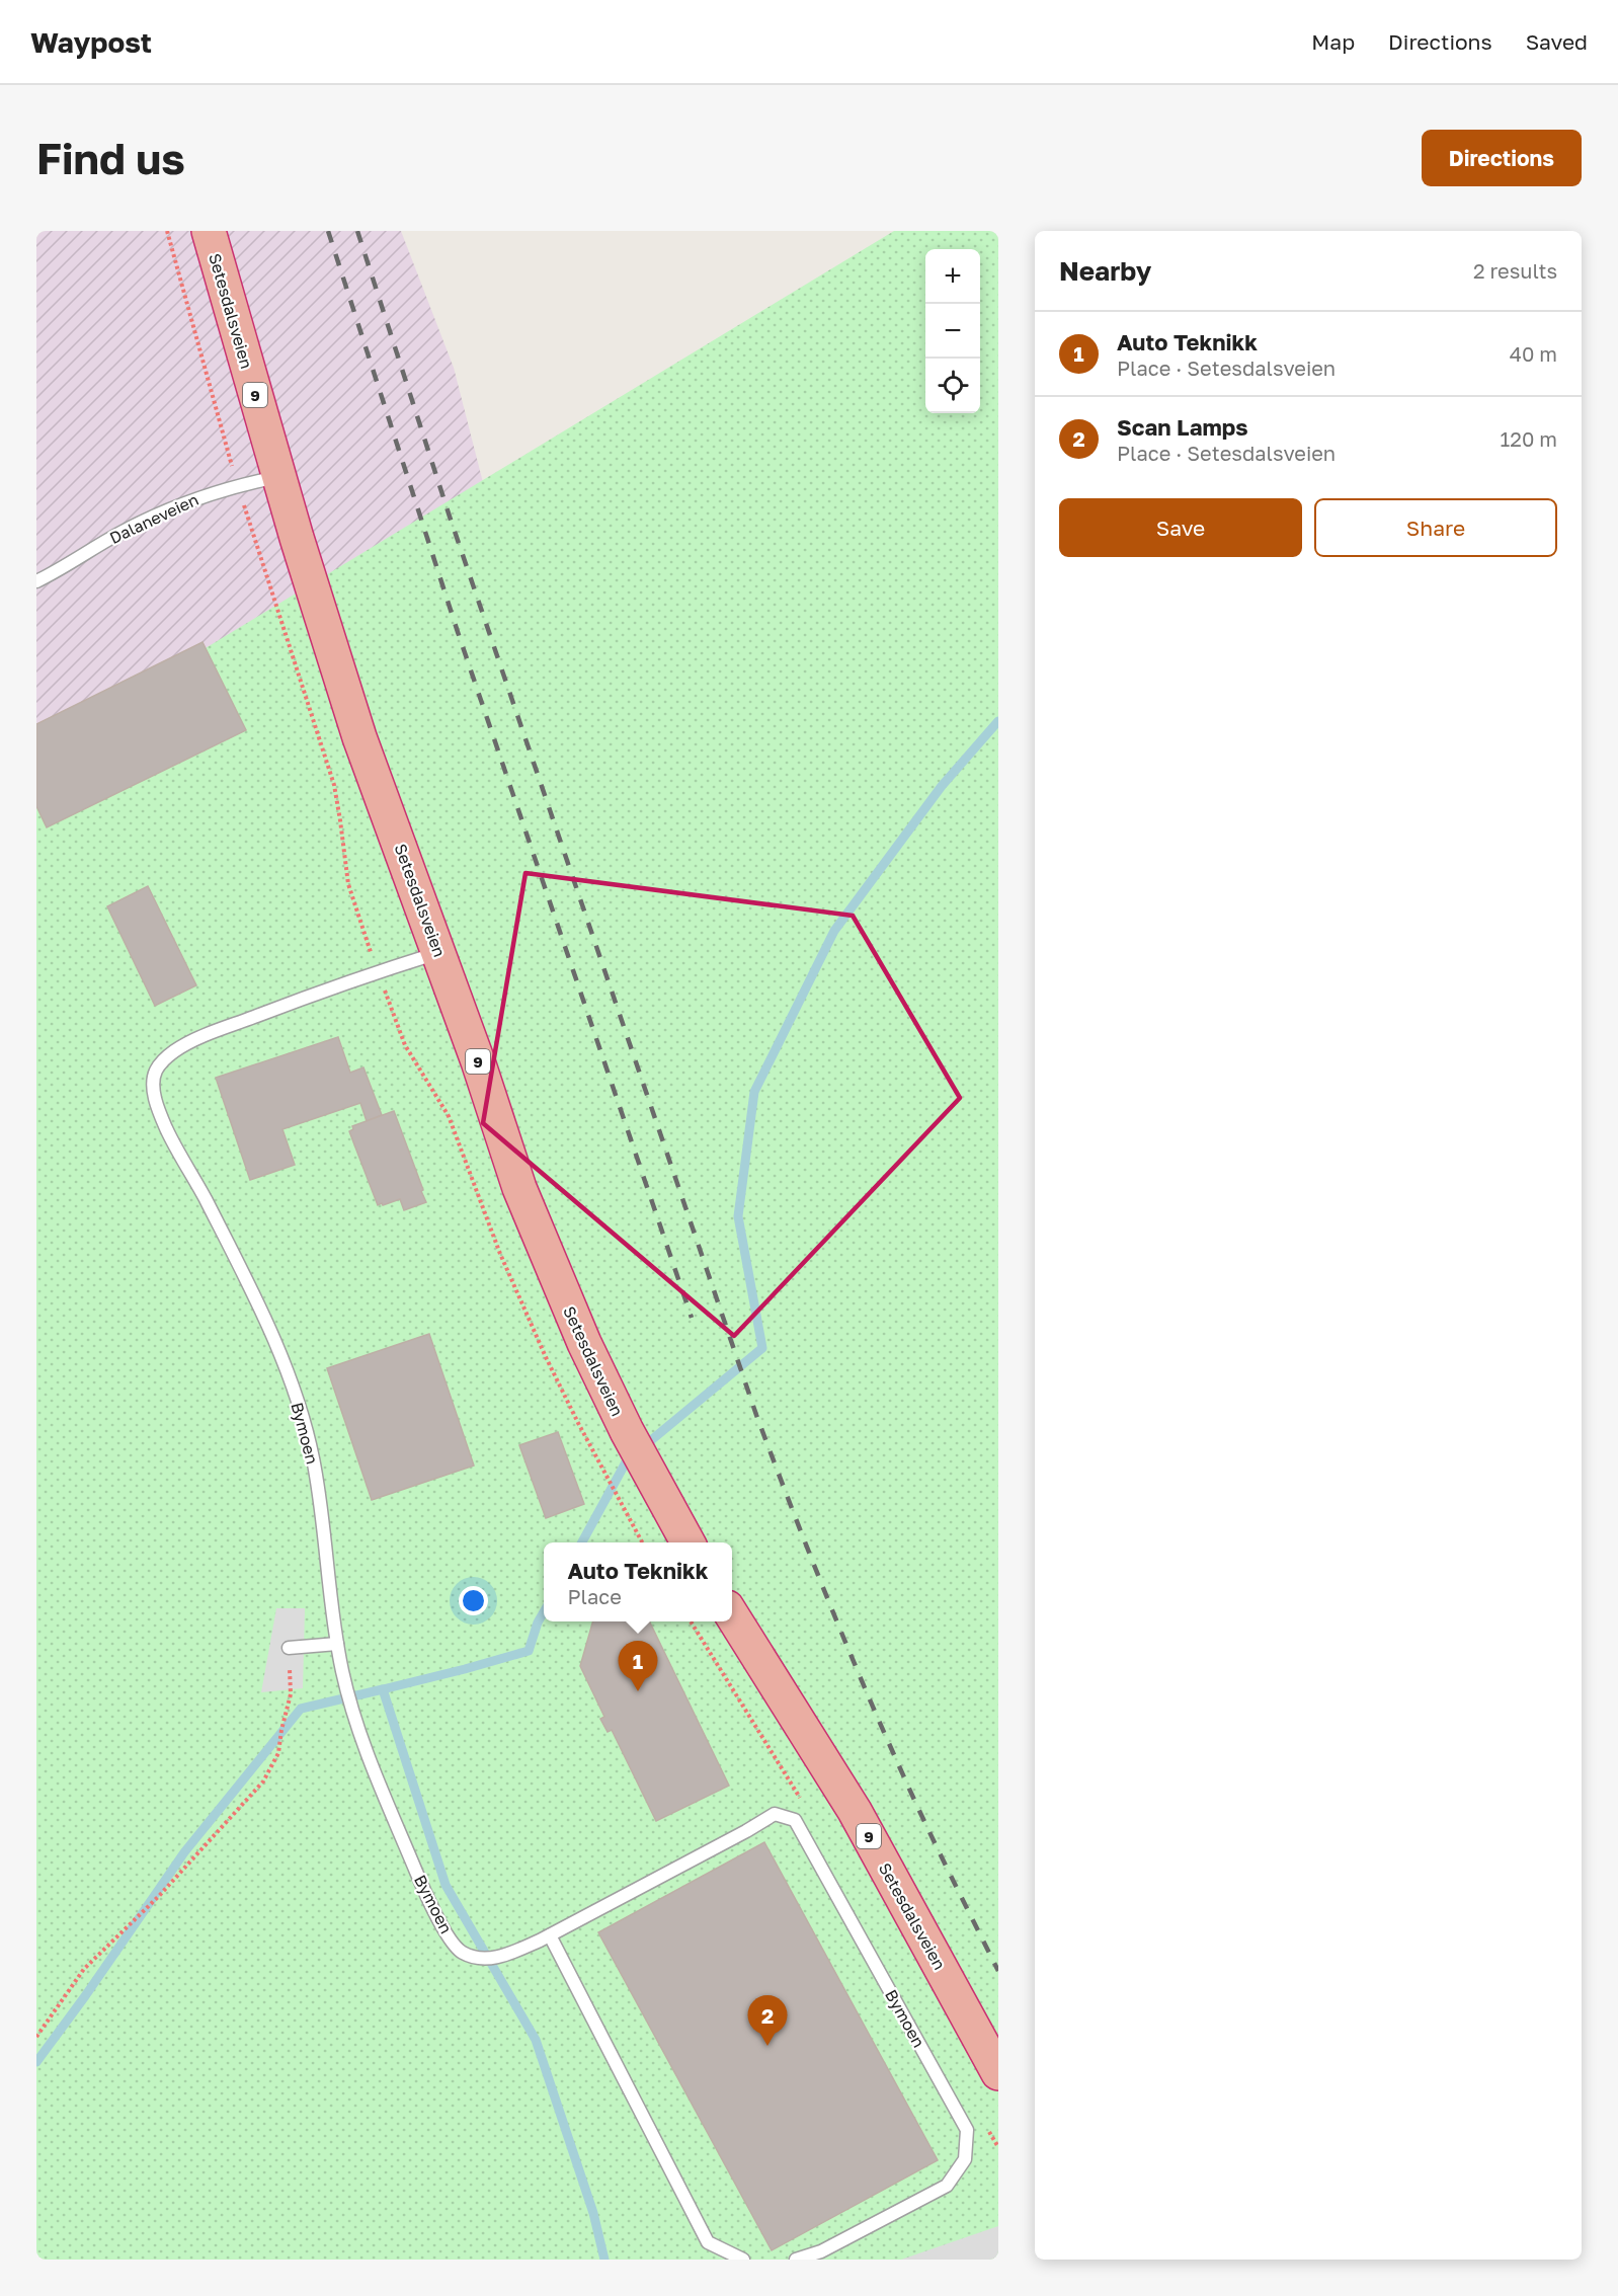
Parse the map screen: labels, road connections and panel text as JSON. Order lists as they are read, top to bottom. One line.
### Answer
{"streets":{"highway":["Setesdalsveien","9"],"lane":["Dalaneveien","Bymoen"]},"crossings":[["Setesdalsveien","Dalaneveien"],["Setesdalsveien","Bymoen"]],"page":{"header":"Waypost","nav":["Map","Directions","Saved"],"buttons":["Directions",["Save","Share"]],"title":"Find us","heading":["Nearby","2 results"],"map_buttons":["+","−"],"list":[{"mark":"1","name":"Auto Teknikk","note":"Place · Setesdalsveien","value":"40 m"},{"mark":"2","name":"Scan Lamps","note":"Place · Setesdalsveien","value":"120 m"}],"popup":["Auto Teknikk","Place"],"pins":["1","2"]}}
